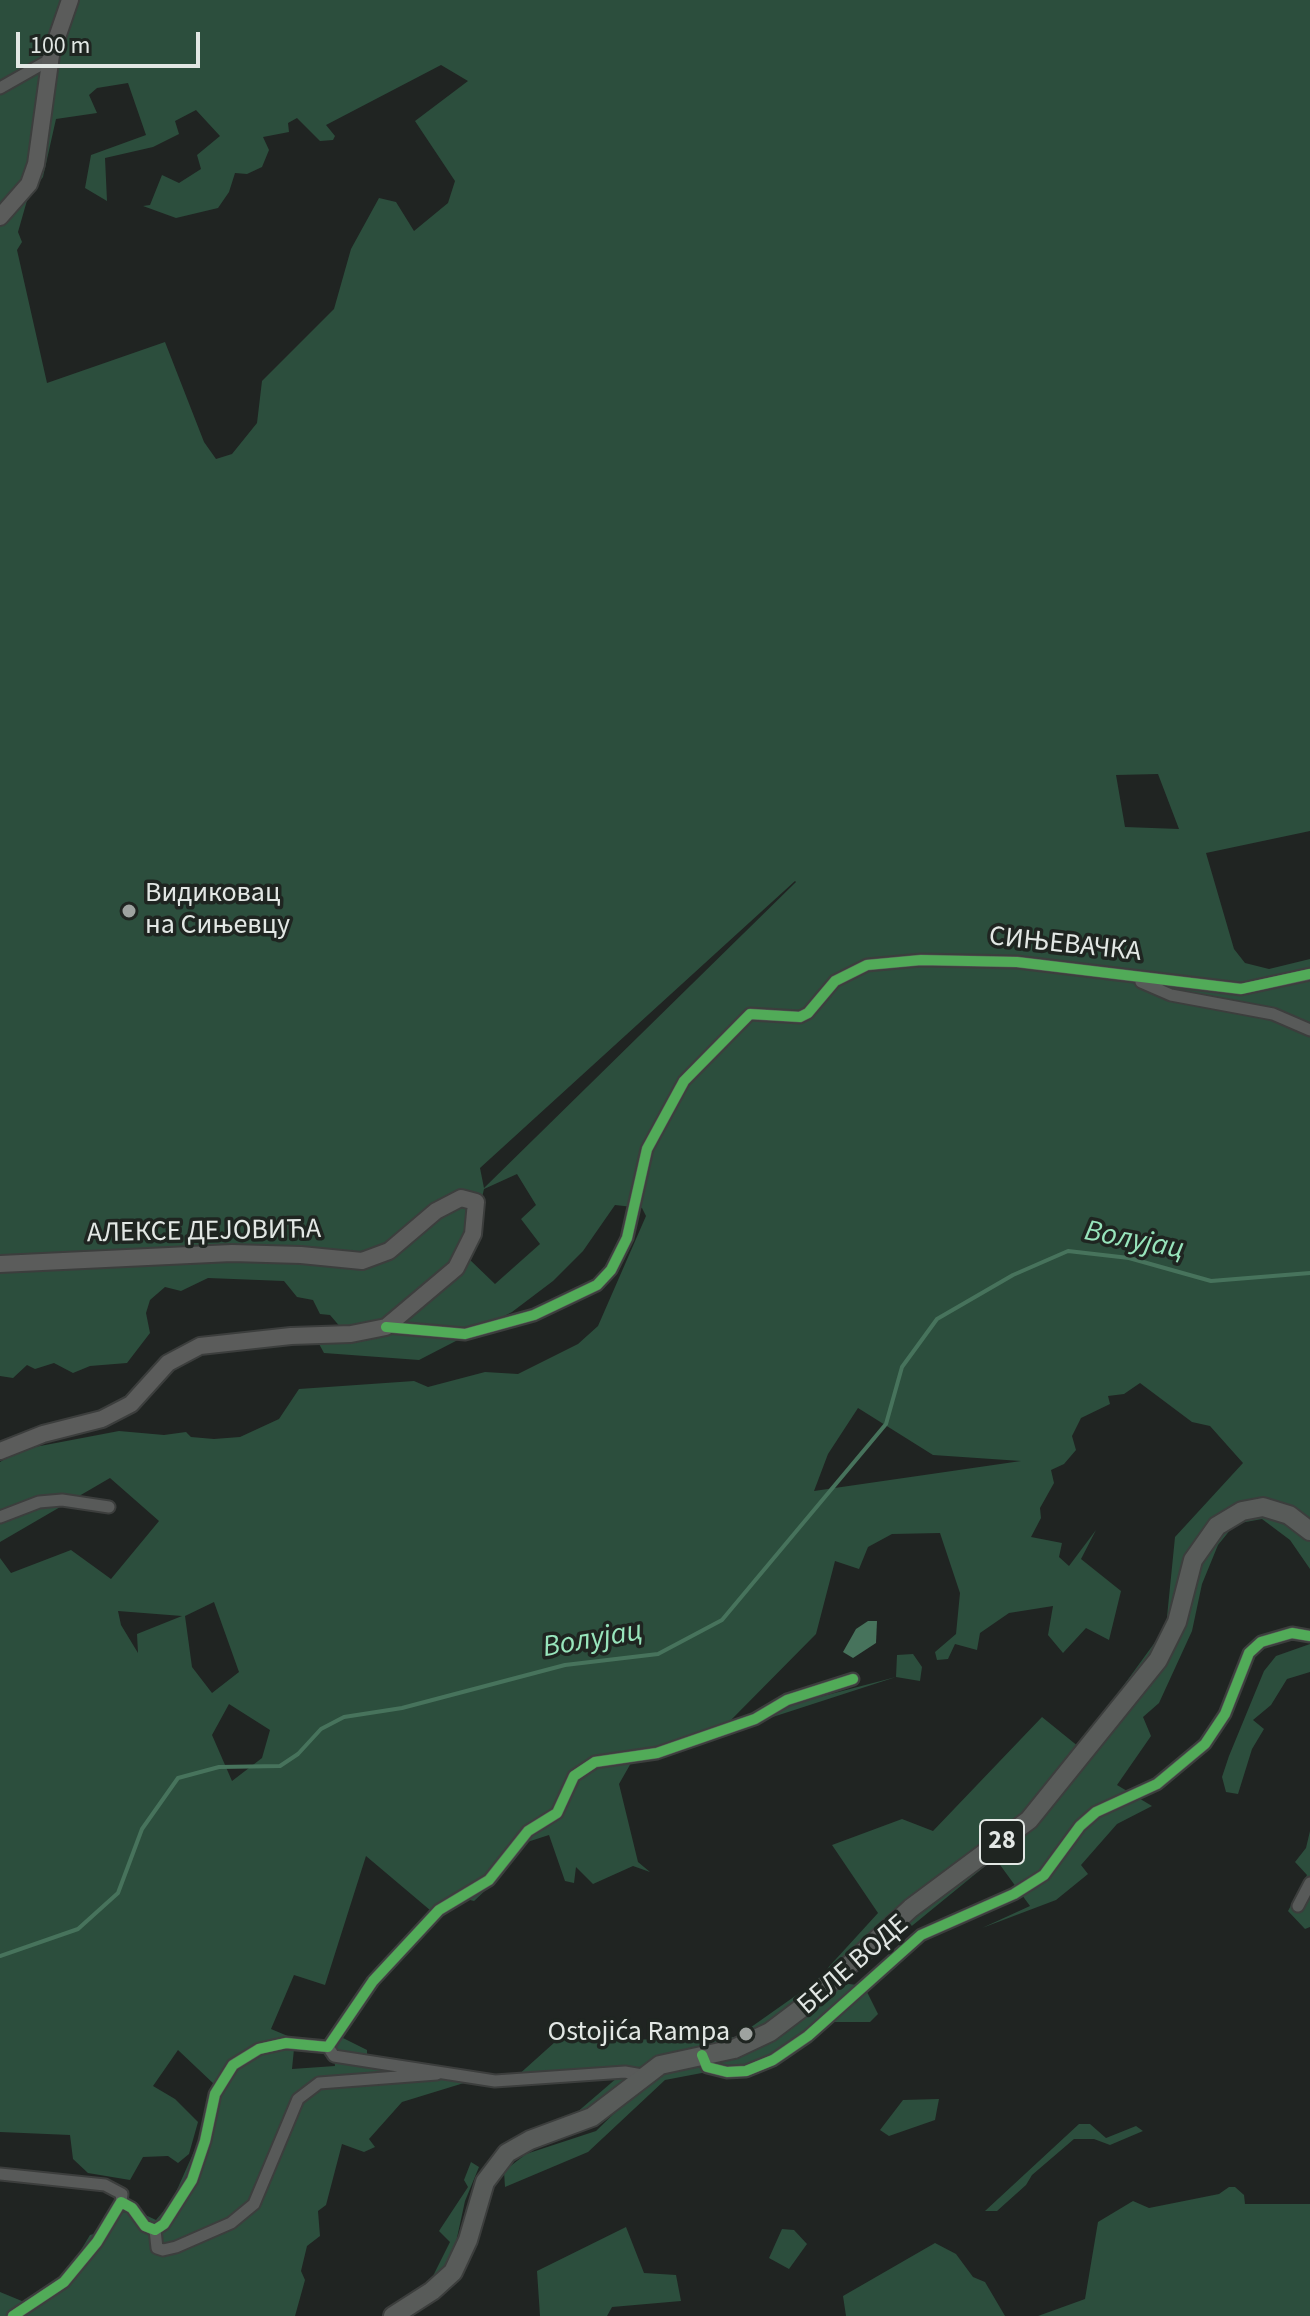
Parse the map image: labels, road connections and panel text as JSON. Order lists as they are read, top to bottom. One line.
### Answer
{"streets":{"main road":["28"],"street":["СИЊЕВАЧКА","АЛЕКСЕ ДЕЈОВИЋА","БЕЛЕ ВОДЕ"]},"crossings":[["СИЊЕВАЧКА","АЛЕКСЕ ДЕЈОВИЋА"],["28","БЕЛЕ ВОДЕ"]],"water":["Волујац"],"places":["Видиковац на Сињевцу","Ostojića Rampa"],"scale_bar":"100 m"}
